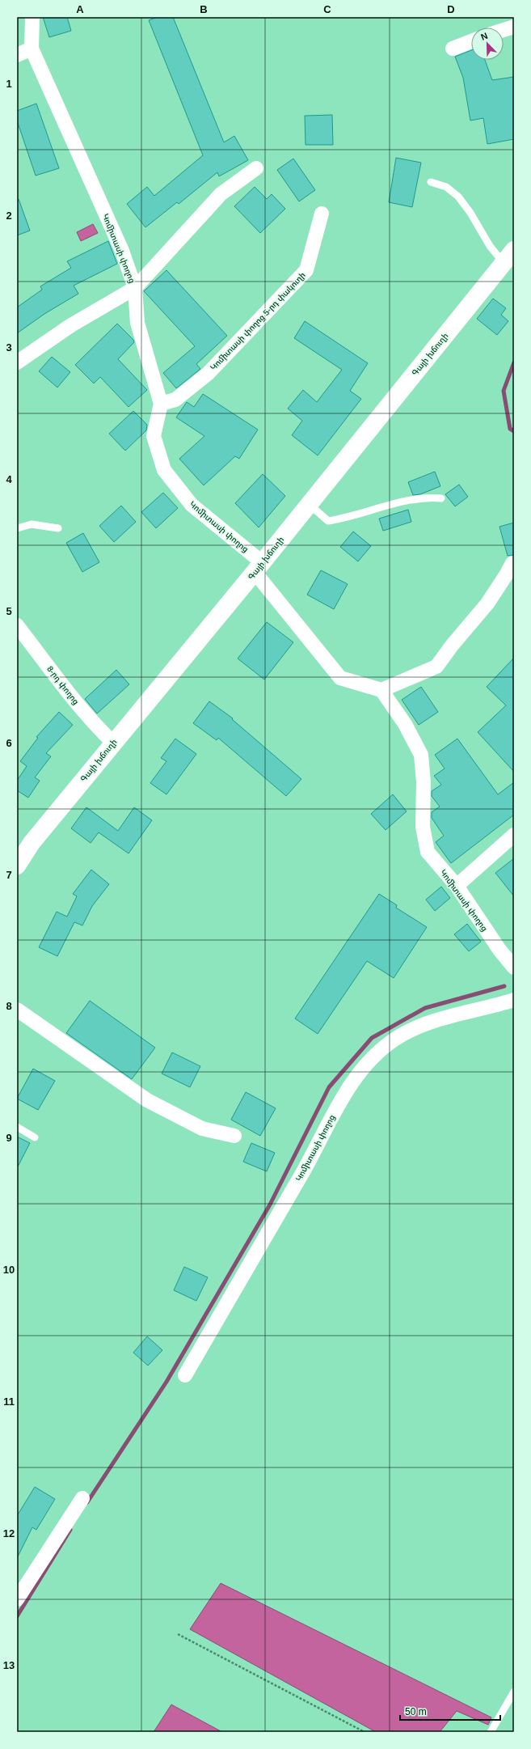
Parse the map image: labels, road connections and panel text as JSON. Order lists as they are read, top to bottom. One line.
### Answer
{"streets":{"main road":["Գայի խճուղի"],"street":["Կոմիտասի փողոց","Կոմիտասի փողոց 5-րդ փակուղի","8-րդ փողոց"]},"crossings":[["Կոմիտասի փողոց","Կոմիտասի փողոց 5-րդ փակուղի"],["Կոմիտասի փողոց","Գայի խճուղի"],["Գայի խճուղի","8-րդ փողոց"]],"scale_bar":"50 m","north":"top left","grid":{"columns":["A","B","C","D"],"rows":["1","2","3","4","5","6","7","8","9","10","11","12","13"]}}
